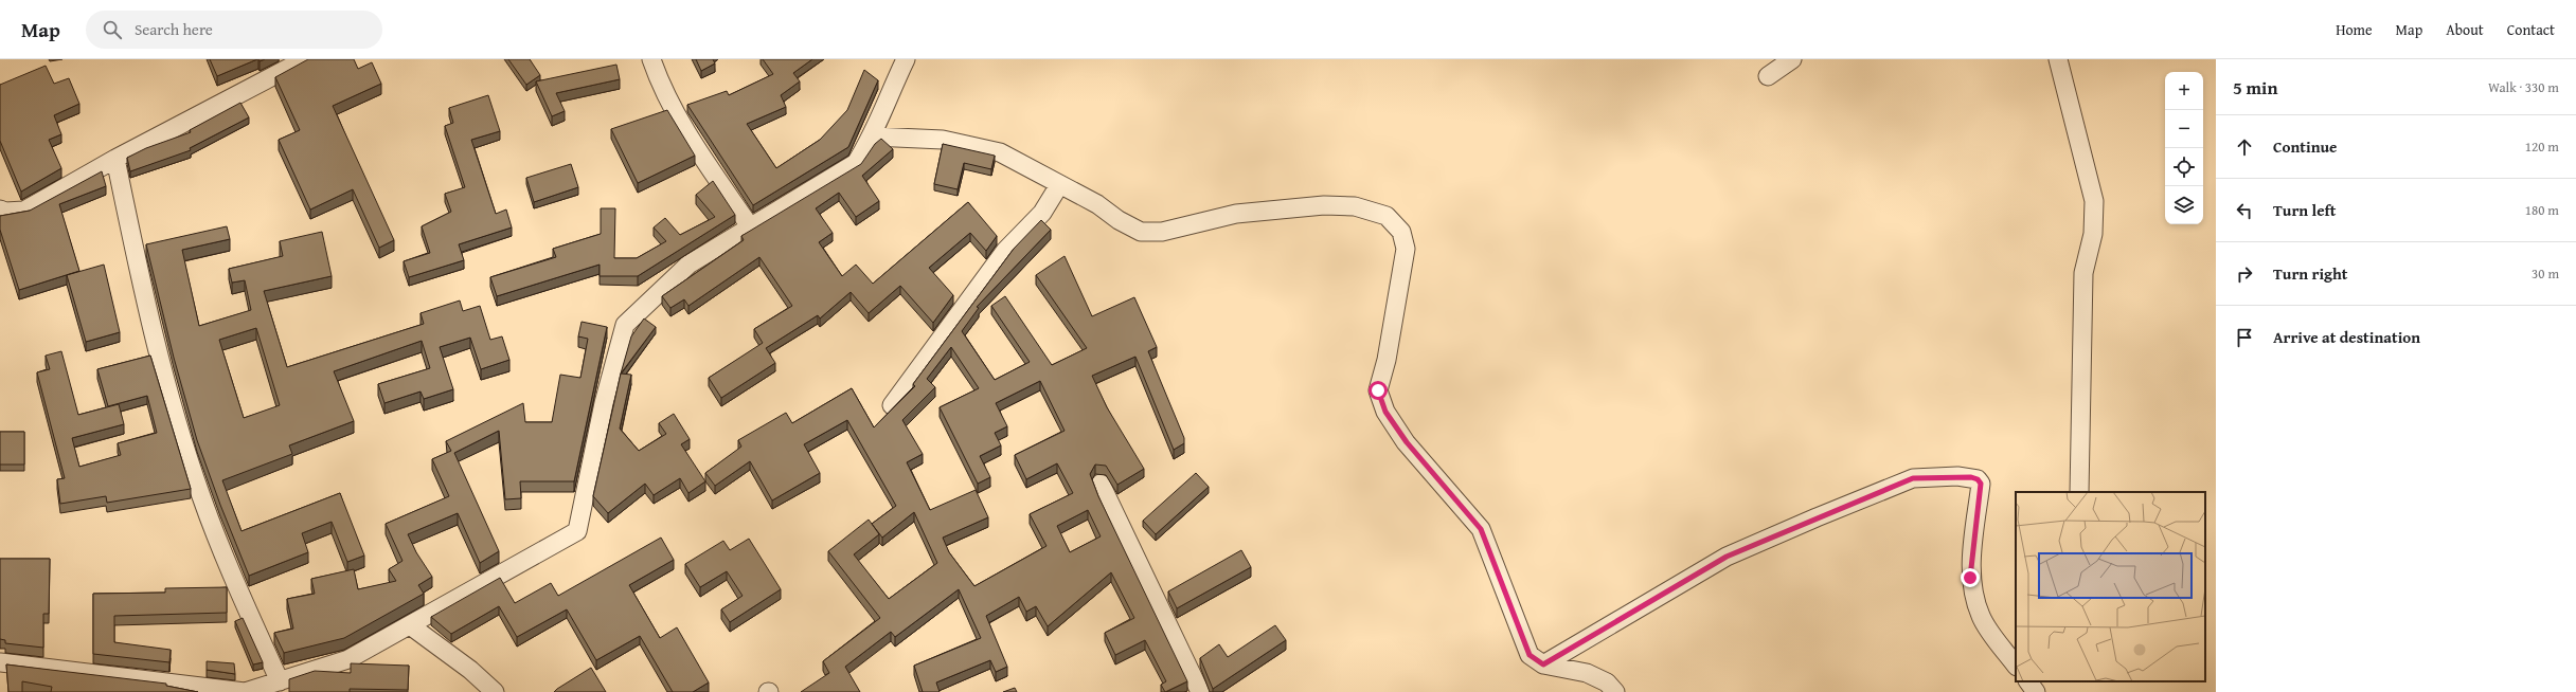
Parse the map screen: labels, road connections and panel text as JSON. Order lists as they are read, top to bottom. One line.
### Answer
{"page":{"header":"Map","search":"Search here","nav":["Home","Map","About","Contact"],"heading":["5 min","Walk · 330 m"],"map_buttons":["+","−"],"list":[["Continue","120 m"],["Turn left","180 m"],["Turn right","30 m"],"Arrive at destination"]}}
